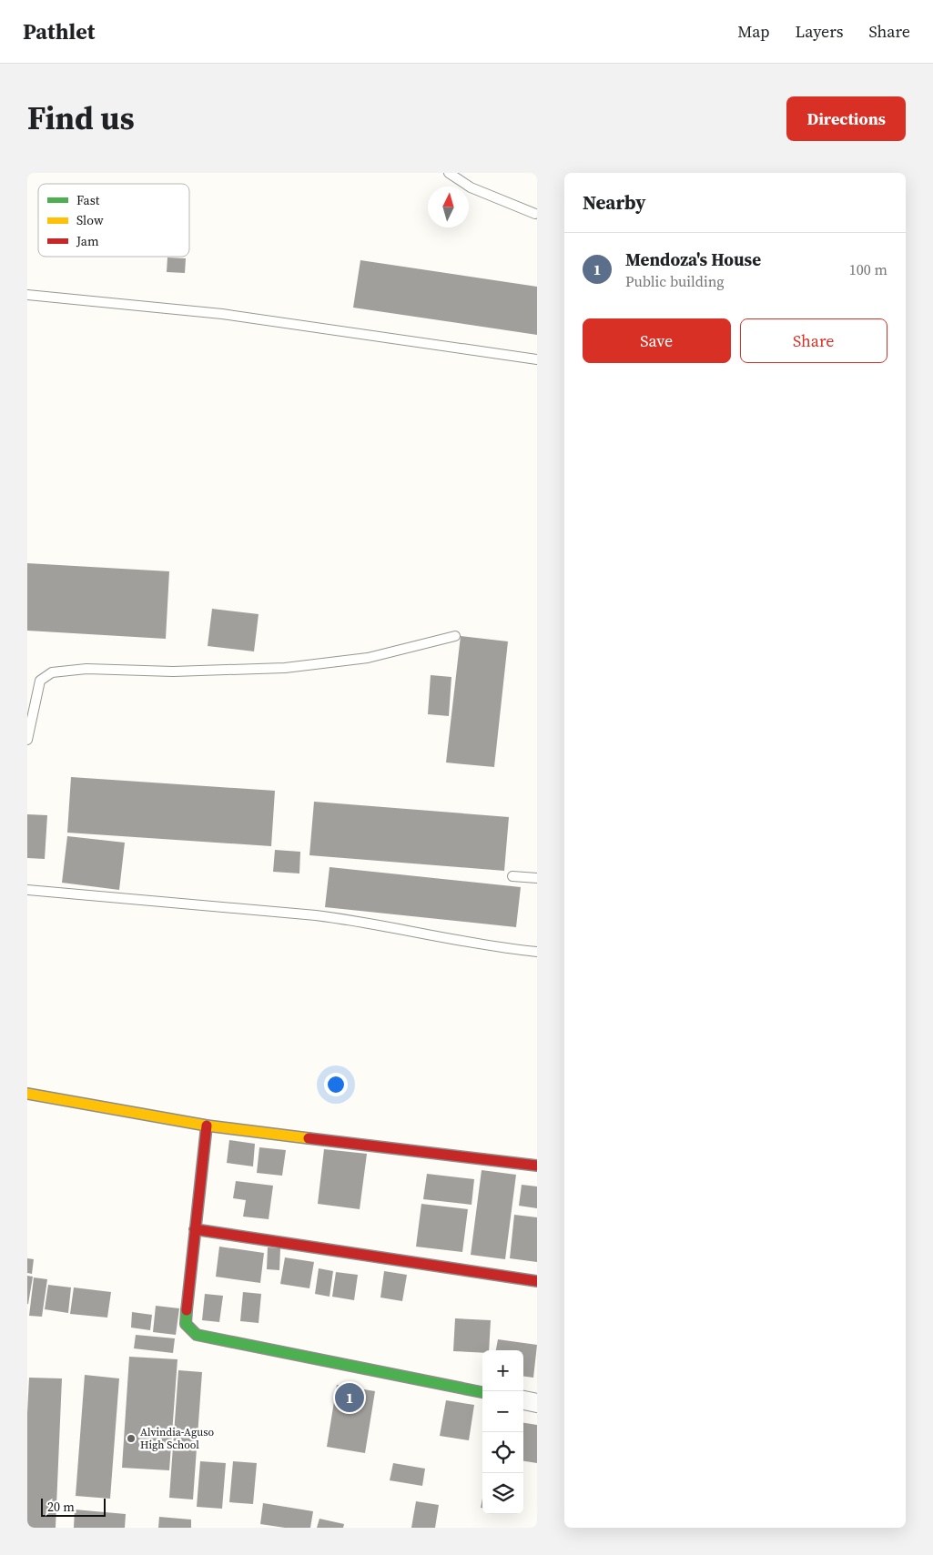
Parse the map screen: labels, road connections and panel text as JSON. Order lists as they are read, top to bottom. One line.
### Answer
{"places":["Alvindia-Aguso High School"],"legend":["Fast","Slow","Jam"],"scale_bar":"20 m","north":"top","page":{"header":"Pathlet","nav":["Map","Layers","Share"],"title":"Find us","buttons":["Directions",["Save","Share"]],"heading":"Nearby","list":[{"mark":"1","name":"Mendoza's House","note":"Public building","value":"100 m"}],"map_buttons":["+","−"],"pins":"1","scale":"20 m"}}
